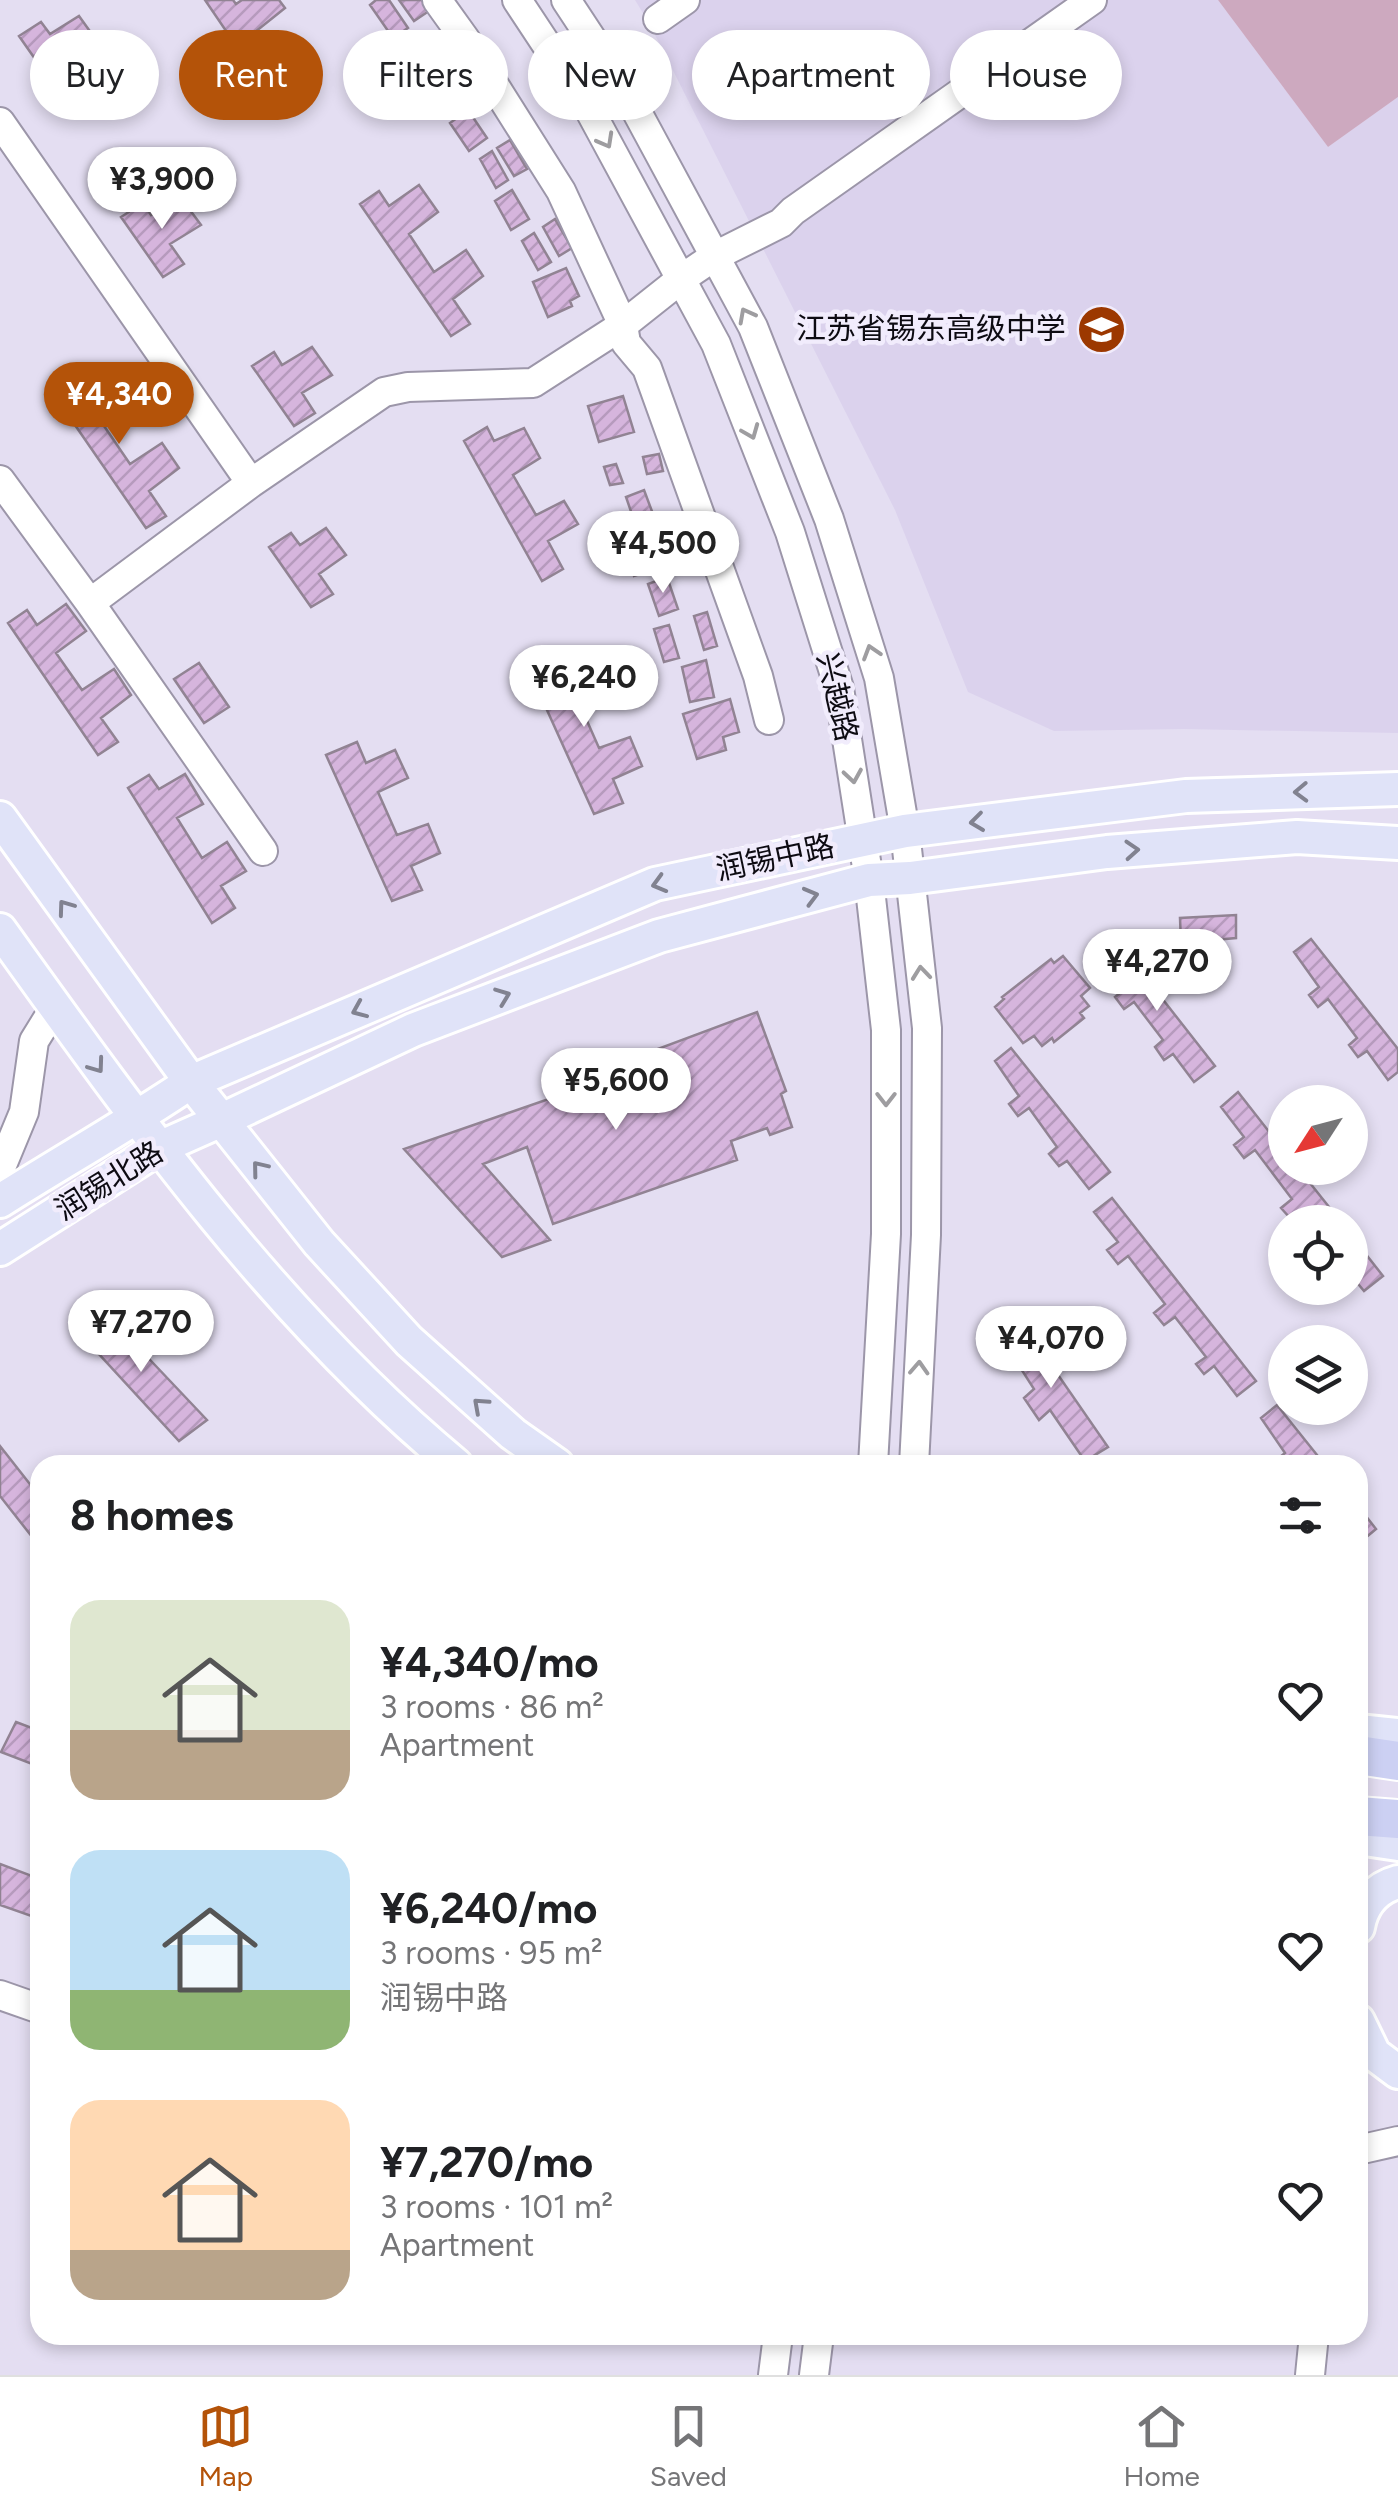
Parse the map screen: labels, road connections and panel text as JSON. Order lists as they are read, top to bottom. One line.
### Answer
{"streets":{"main road":["润锡中路","润锡北路"],"street":["兴越路"]},"crossings":[["兴越路","润锡中路"],["润锡中路","润锡北路"]],"places":{"school or university":["江苏省锡东高级中学"]},"north":"bottom left","page":{"chip":["Buy","Rent","Filters","New","Apartment","House"],"price":["¥3,900","¥4,340","¥4,500","¥6,240","¥4,270","¥5,600","¥7,270","¥4,070"],"heading":"8 homes","list":[{"name":"¥4,340/mo","note":"3 rooms · 86 m² · Apartment"},{"name":"¥6,240/mo","note":"3 rooms · 95 m² · 润锡中路"},{"name":"¥7,270/mo","note":"3 rooms · 101 m² · Apartment"}],"tabs":["Map","Saved","Home"]}}
